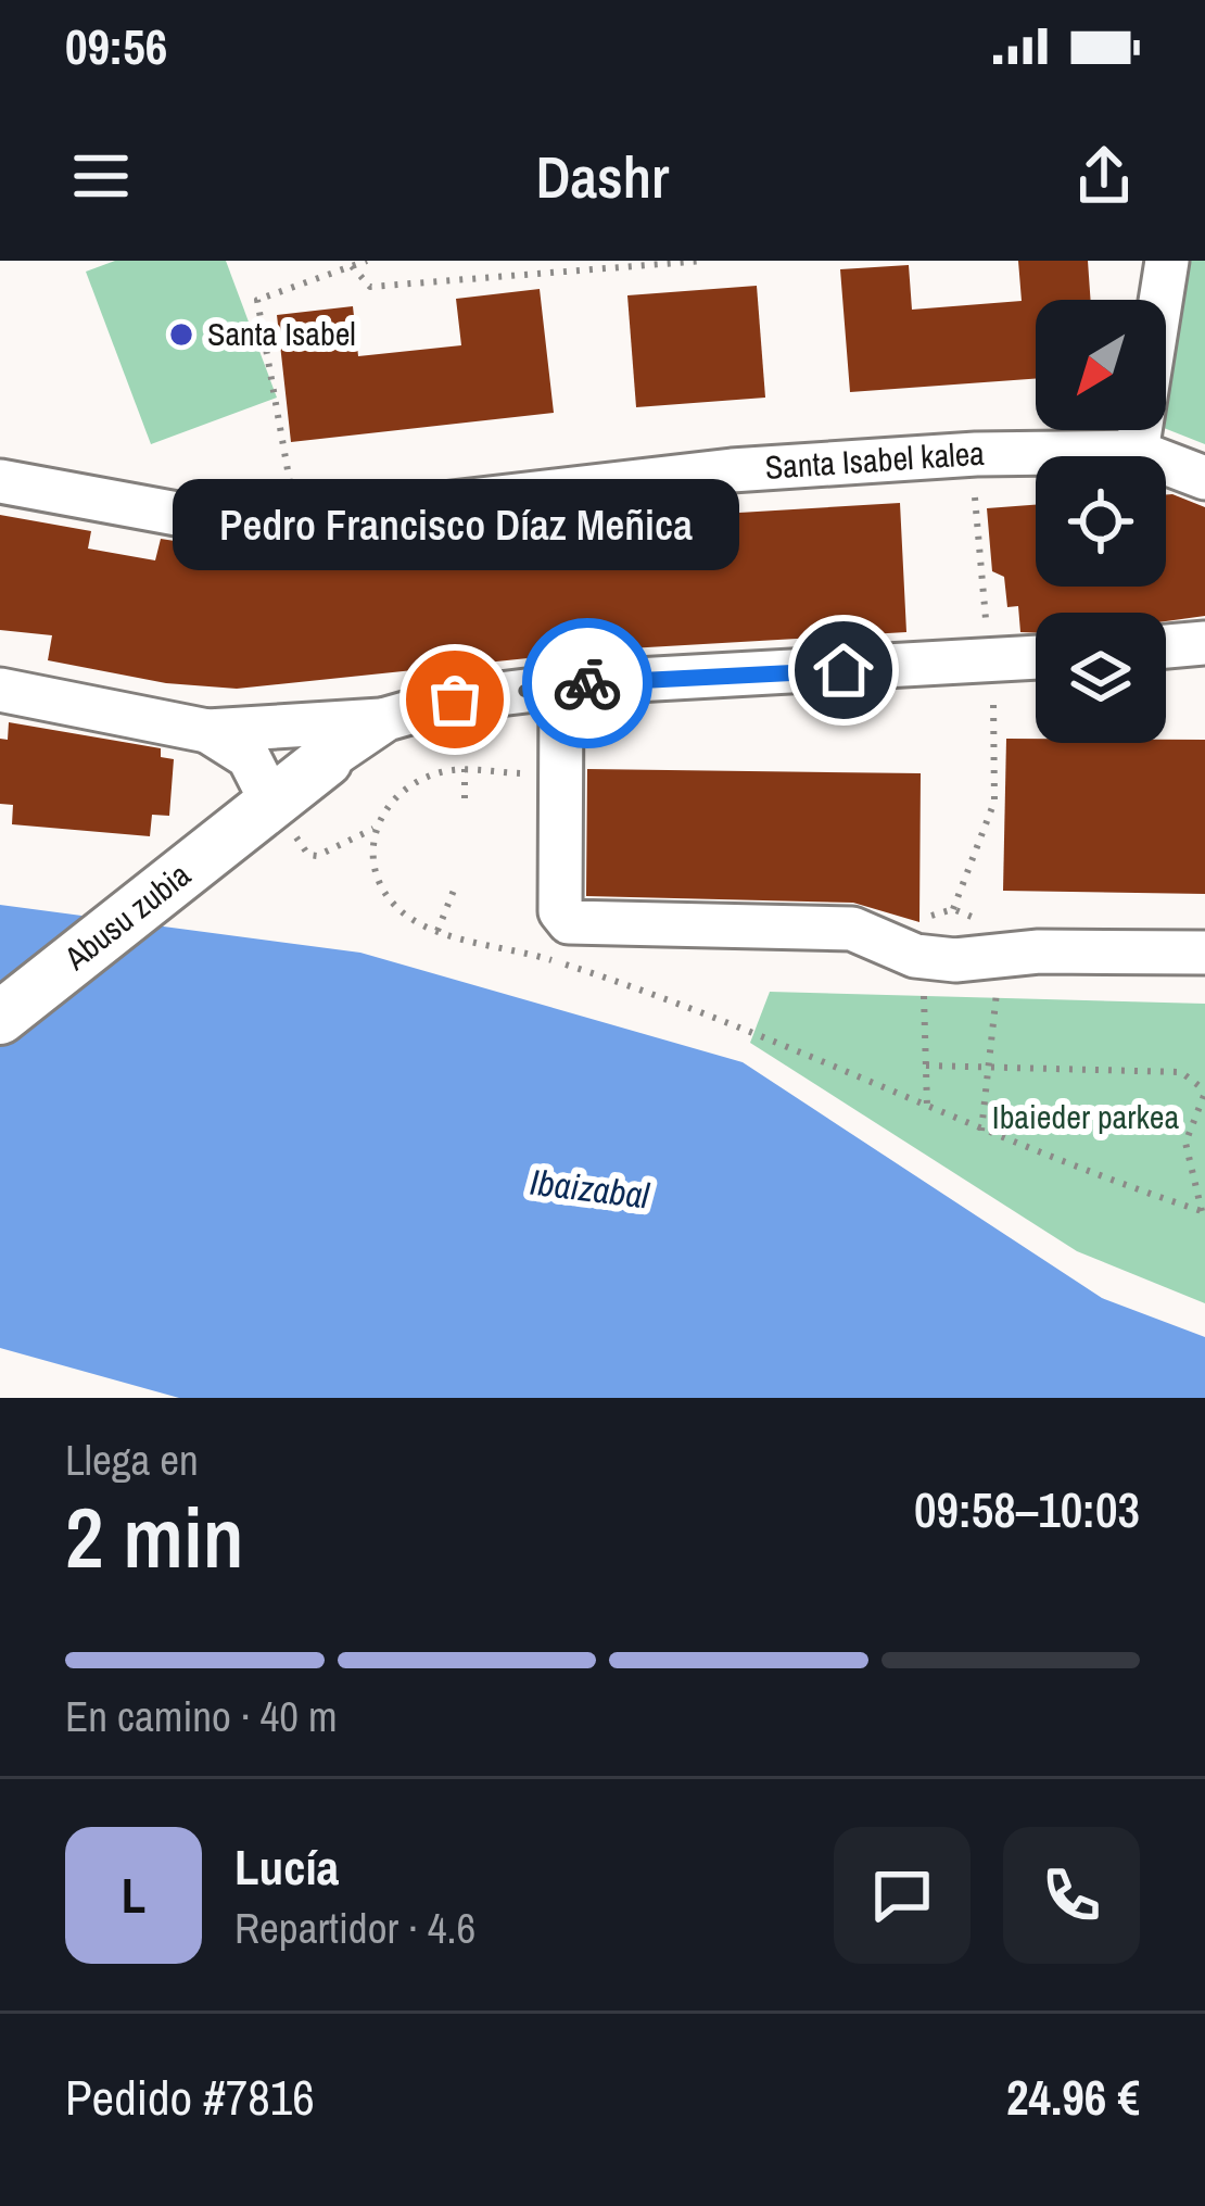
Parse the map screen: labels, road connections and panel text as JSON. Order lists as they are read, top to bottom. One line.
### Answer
{"streets":{"street":["Santa Isabel kalea","Abusu zubia"]},"water":["Ibaizabal"],"parks":["Ibaieder parkea"],"places":["Santa Isabel","Pedro Francisco Díaz Meñica"],"north":"bottom left","page":{"status":"09:56","header":"Dashr","bubble":"Pedro Francisco Díaz Meñica","heading":["2 min","Llega en","09:58–10:03"],"panel":["Lucía","Repartidor · 4.6","Pedido #7816","24.96 €"],"bar":"En camino · 40 m","round":"L"}}
